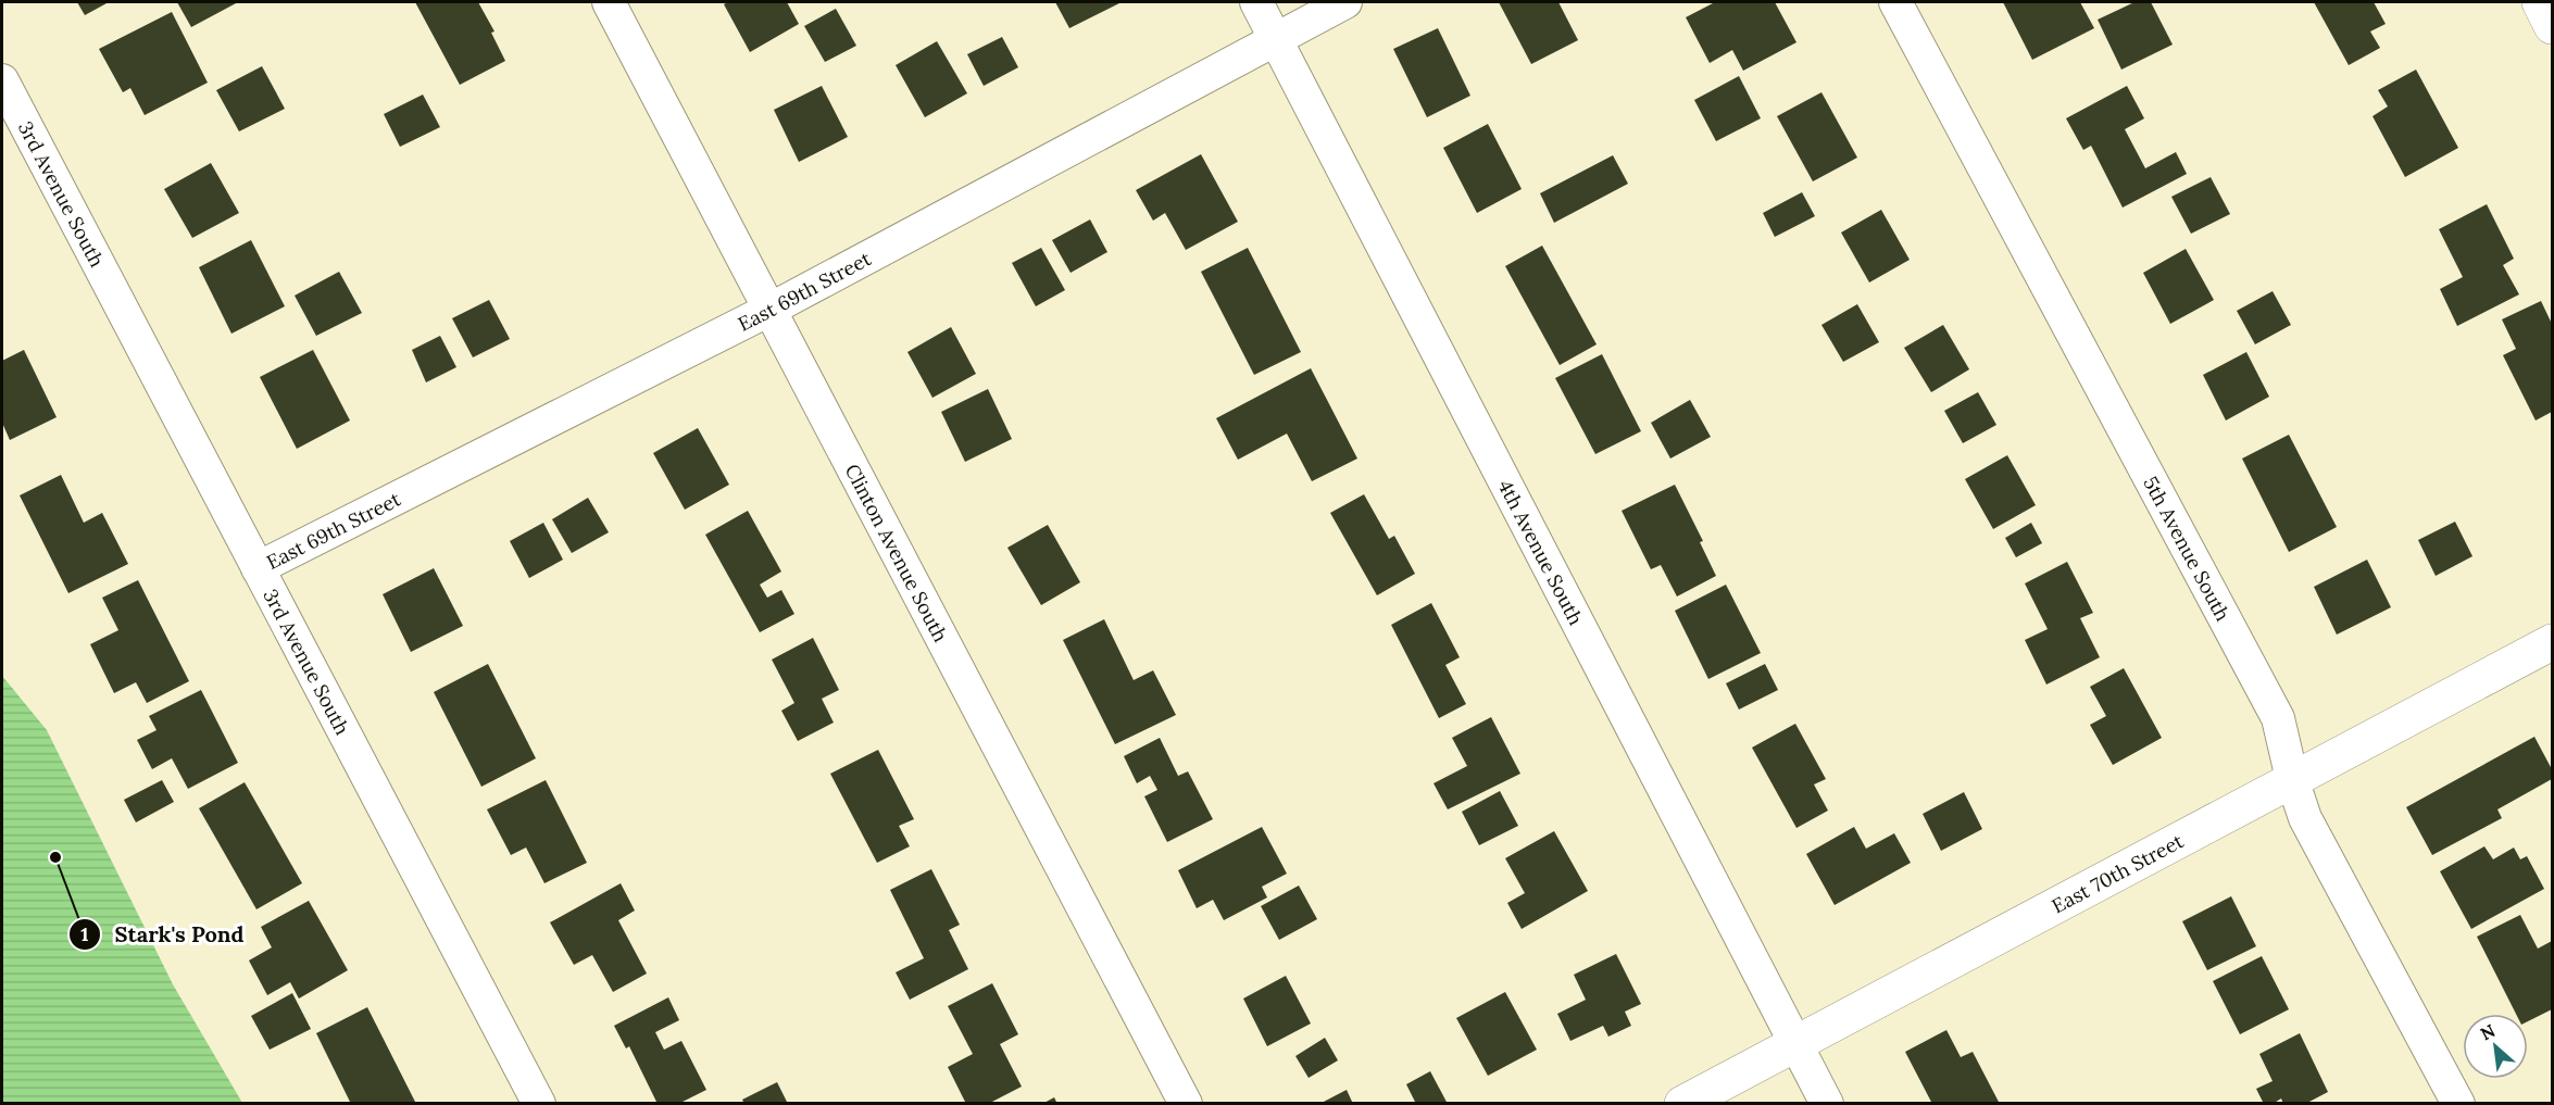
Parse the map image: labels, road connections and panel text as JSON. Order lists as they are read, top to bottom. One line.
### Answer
{"streets":{"street":["3rd Avenue South","East 69th Street","5th Avenue South","Clinton Avenue South","4th Avenue South","East 70th Street"]},"crossings":[["3rd Avenue South","East 69th Street"],["East 69th Street","Clinton Avenue South"],["East 69th Street","4th Avenue South"],["5th Avenue South","East 70th Street"],["4th Avenue South","East 70th Street"]],"places":["Stark's Pond"],"north":"top left"}
